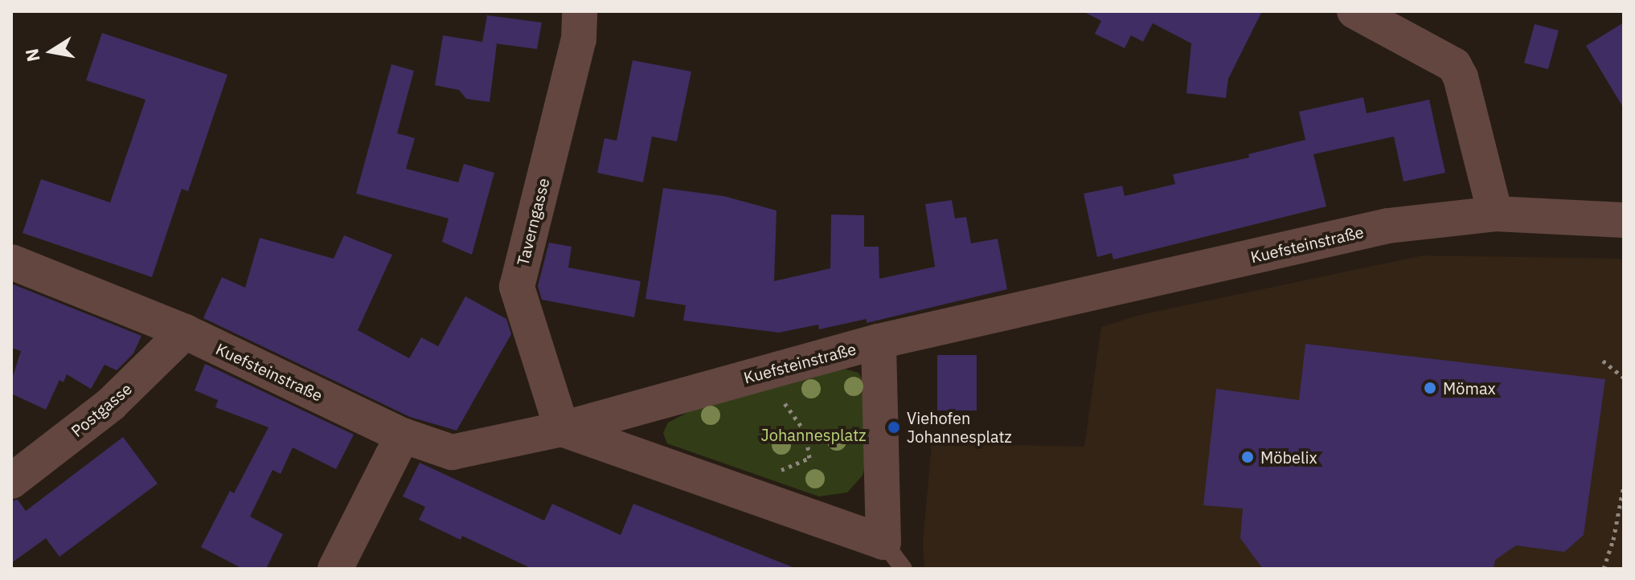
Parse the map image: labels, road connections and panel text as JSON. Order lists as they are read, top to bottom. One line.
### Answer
{"streets":{"street":["Taverngasse","Kuefsteinstraße","Postgasse"]},"crossings":[["Taverngasse","Kuefsteinstraße"],["Kuefsteinstraße","Postgasse"]],"parks":["Johannesplatz"],"places":["Mömax","Viehofen Johannesplatz","Möbelix"],"north":"left"}
